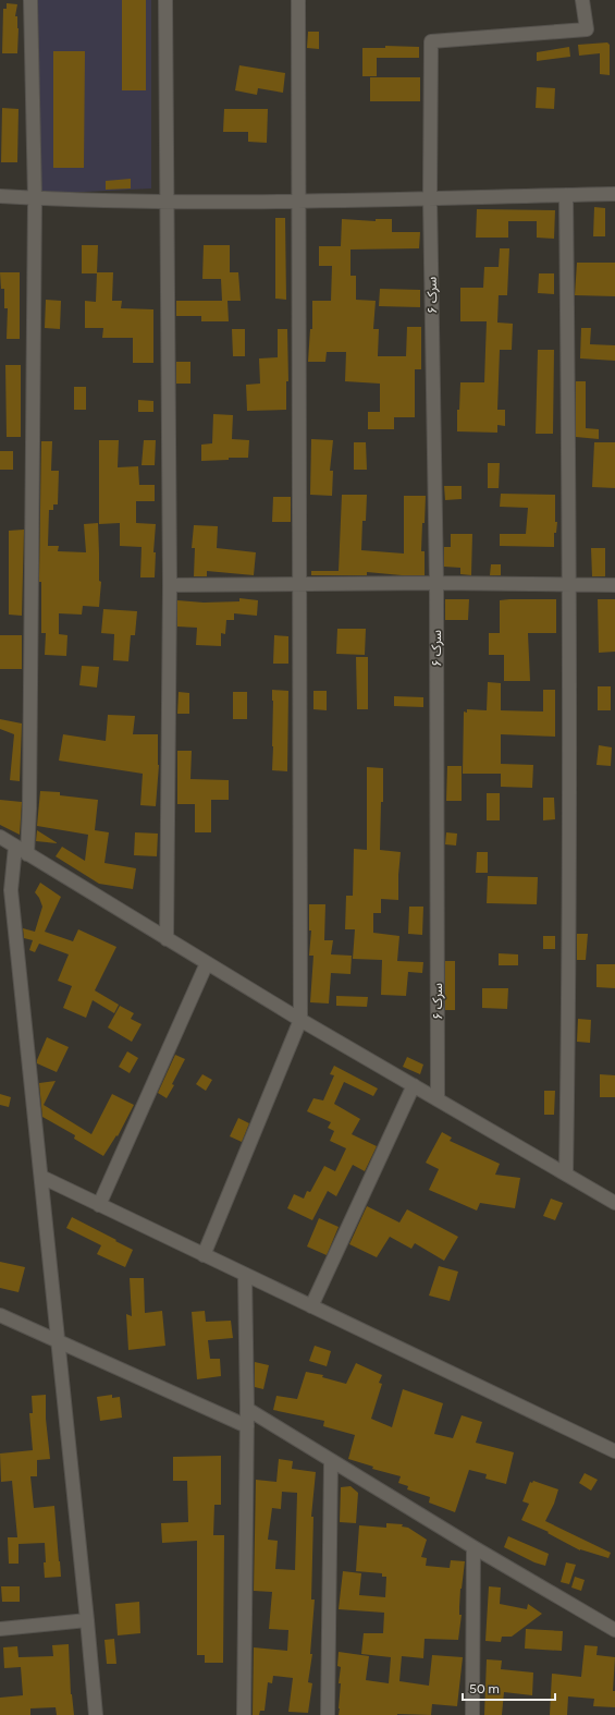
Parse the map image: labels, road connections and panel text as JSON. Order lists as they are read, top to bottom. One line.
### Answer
{"streets":{"street":["سرک ۶"]},"scale_bar":"50 m"}
